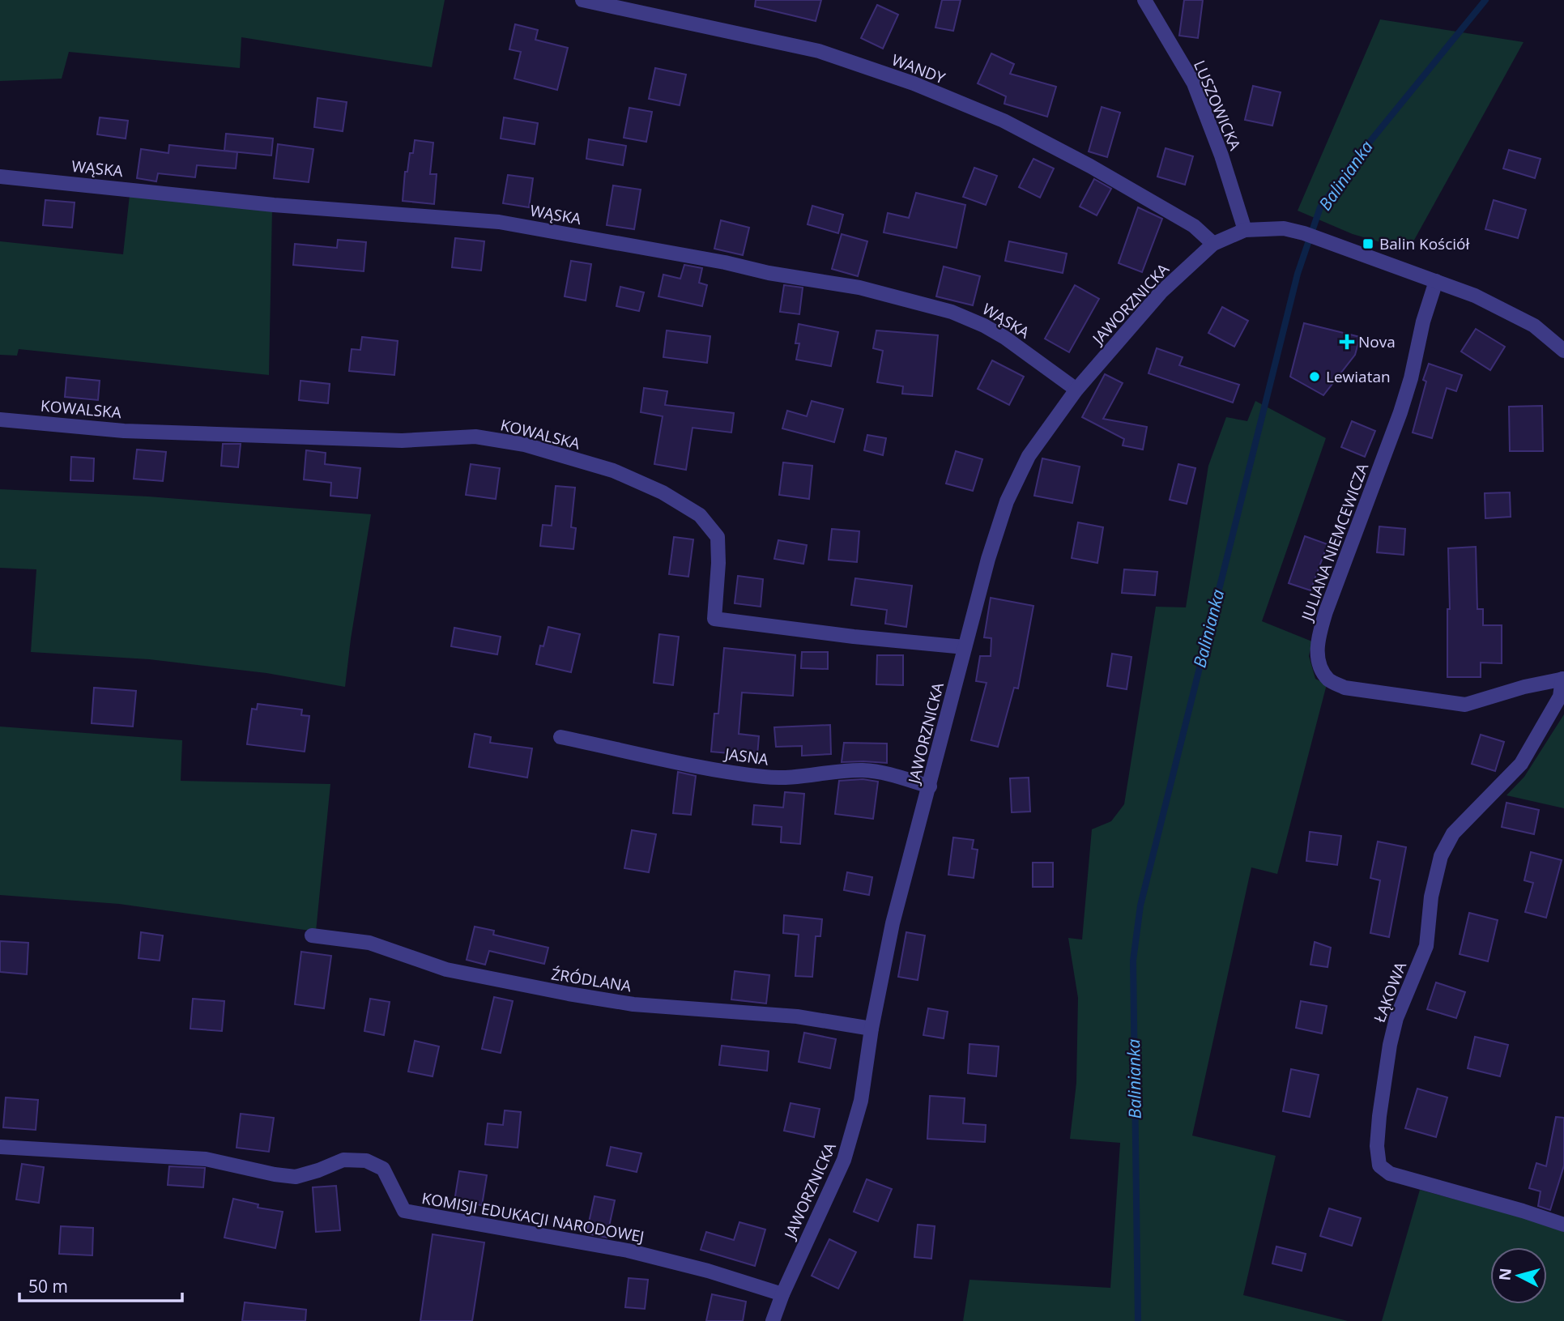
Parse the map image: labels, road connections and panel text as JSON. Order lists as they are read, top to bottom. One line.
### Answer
{"streets":{"street":["WANDY","LUSZOWICKA","WĄSKA","JAWORZNICKA","KOWALSKA","JULIANA NIEMCEWICZA","JASNA","ŹRÓDLANA","ŁĄKOWA","KOMISJI EDUKACJI NARODOWEJ"]},"crossings":[["WANDY","JAWORZNICKA"],["LUSZOWICKA","JAWORZNICKA"],["WĄSKA","JAWORZNICKA"],["JAWORZNICKA","KOWALSKA"],["JAWORZNICKA","JASNA"],["JAWORZNICKA","ŹRÓDLANA"],["JAWORZNICKA","KOMISJI EDUKACJI NARODOWEJ"],["JULIANA NIEMCEWICZA","ŁĄKOWA"]],"water":["Balinianka"],"places":{"transit":["Balin Kościół"],"health":["Nova"],"other":["Lewiatan"]},"scale_bar":"50 m","north":"left"}
